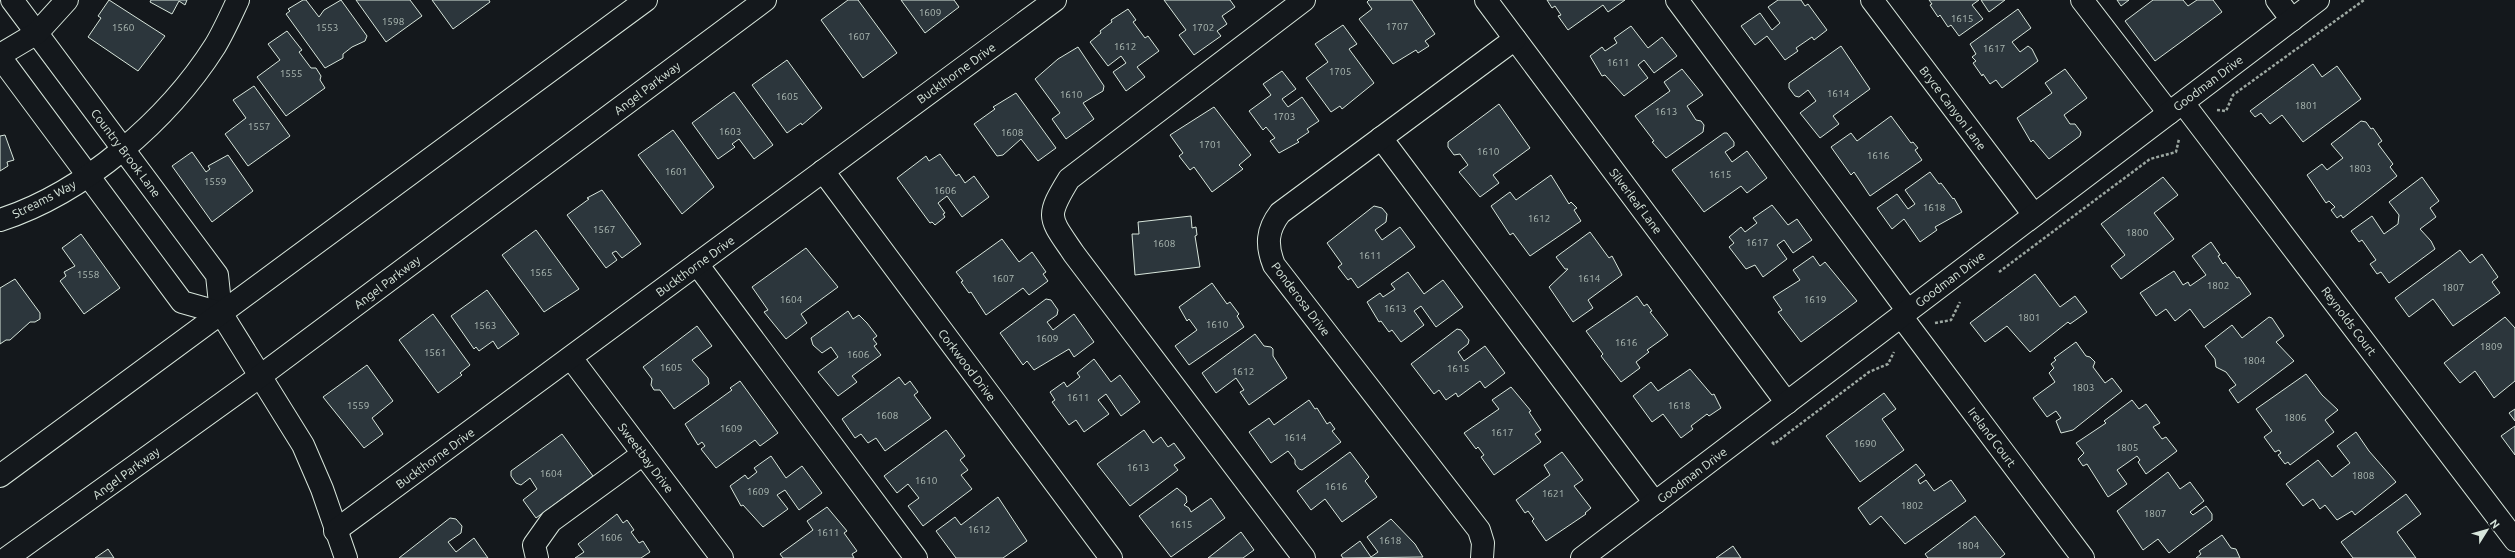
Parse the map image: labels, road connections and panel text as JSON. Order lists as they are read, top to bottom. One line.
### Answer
{"streets":{"street":["Buckthorne Drive","Goodman Drive","Angel Parkway","Bryce Canyon Lane","Country Brook Lane","Streams Way","Silverleaf Lane","Ponderosa Drive","Reynolds Court","Corkwood Drive","Ireland Court","Sweetbay Drive"]},"crossings":[["Buckthorne Drive","Country Brook Lane"],["Buckthorne Drive","Corkwood Drive"],["Buckthorne Drive","Sweetbay Drive"],["Goodman Drive","Bryce Canyon Lane"],["Goodman Drive","Silverleaf Lane"],["Goodman Drive","Reynolds Court"],["Goodman Drive","Ireland Court"],["Angel Parkway","Country Brook Lane"],["Country Brook Lane","Streams Way"],["Silverleaf Lane","Ponderosa Drive"]],"house_numbers":["1609","1615","1598","1707","1560","1553","1702","1607","1612","1617","1611","1705","1555","1614","1610","1605","1801","1613","1703","1557","1603","1608","1701","1610","1616","1803","1601","1615","1559","1606","1618","1612","1567","1800","1617","1608","1611","1565","1558","1607","1614","1802","1807","1604","1619","1613","1801","1610","1563","1609","1616","1809","1561","1606","1804","1605","1615","1612","1803","1611","1559","1618","1608","1806","1609","1617","1614","1690","1805","1613","1604","1808","1610","1616","1609","1621","1802","1807","1615","1612","1611","1606","1618","1804"],"north":"top right"}
